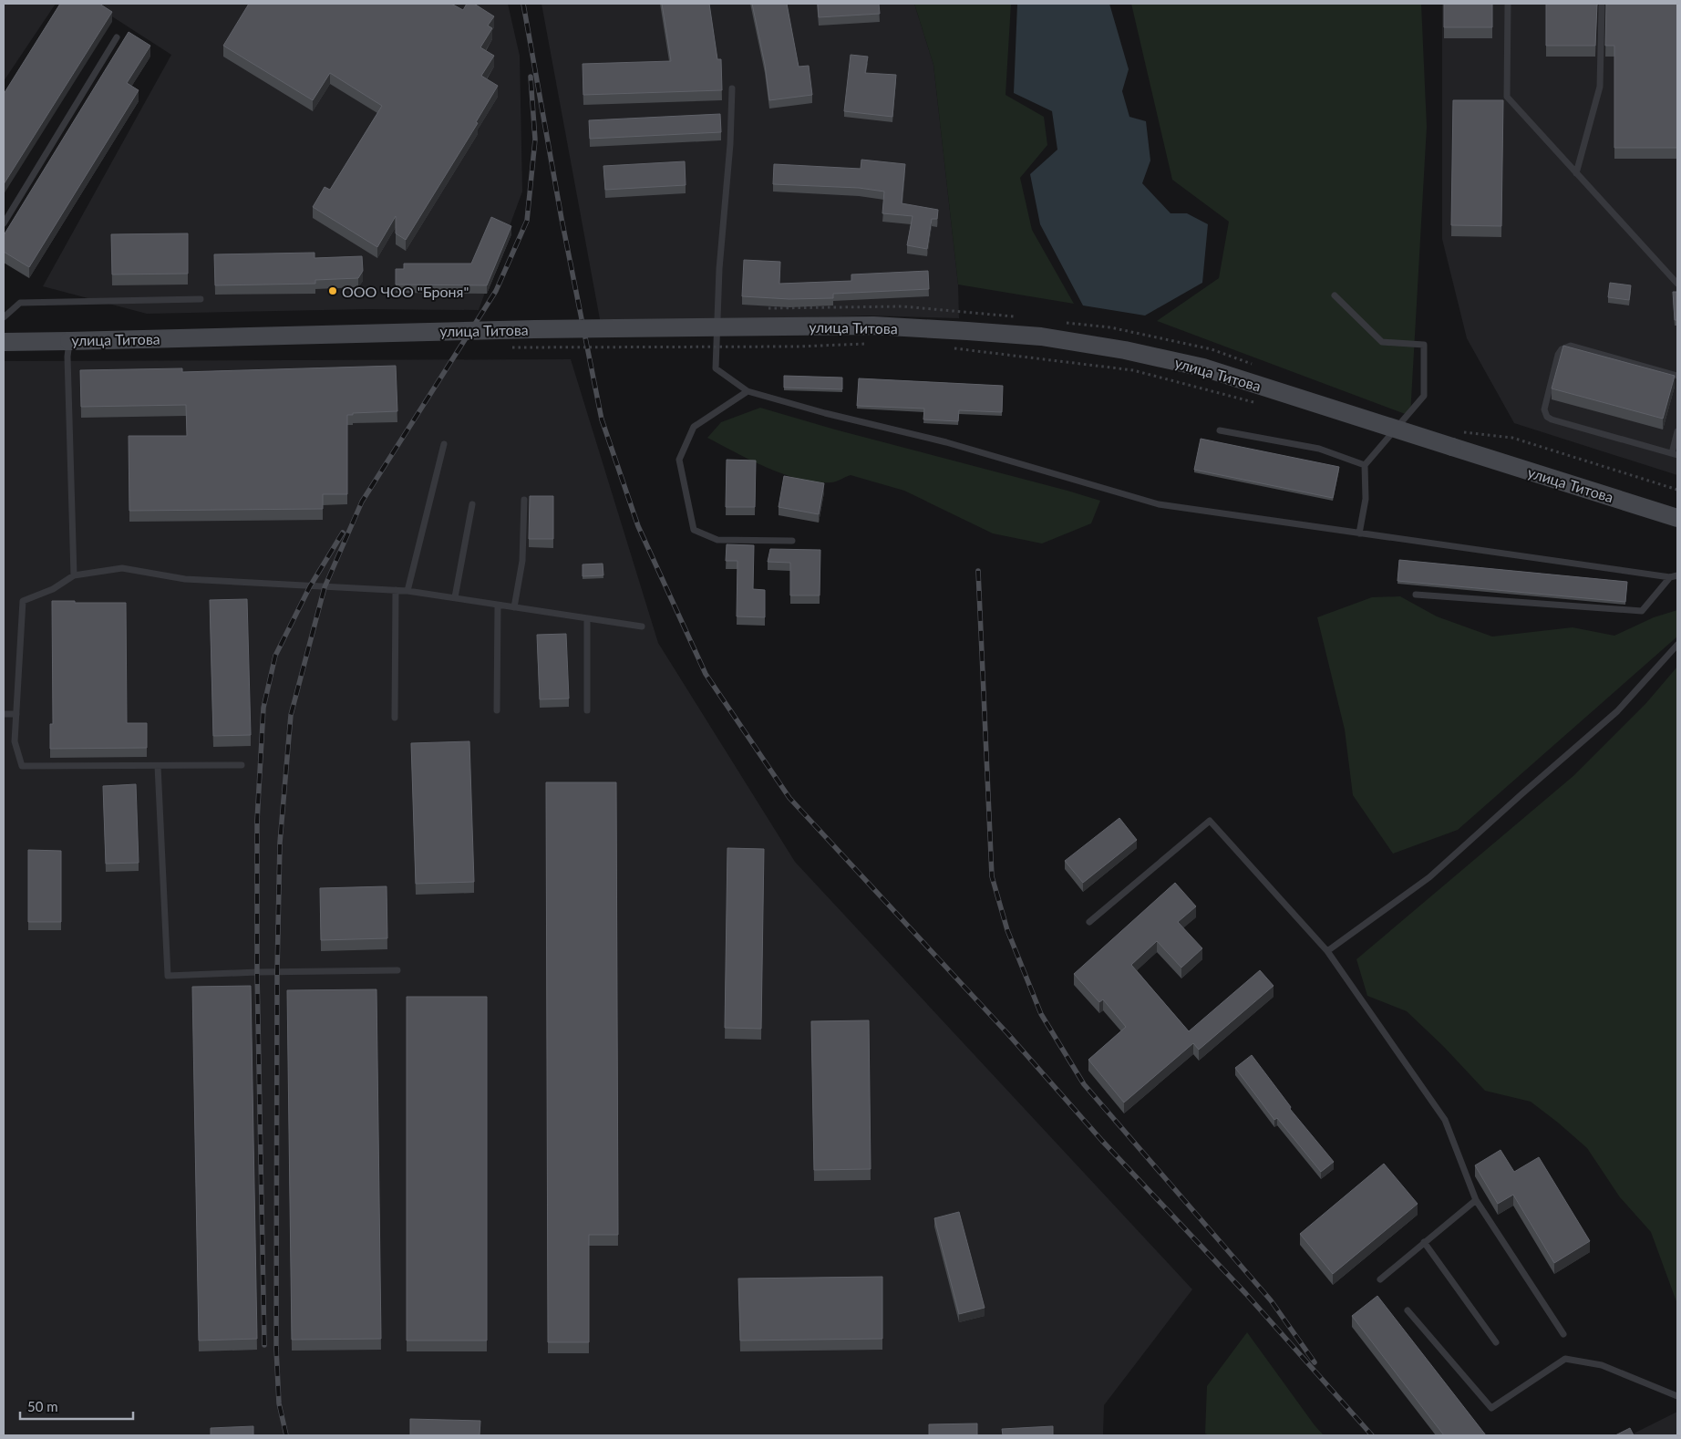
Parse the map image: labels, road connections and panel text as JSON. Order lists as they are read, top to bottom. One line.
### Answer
{"streets":{"main road":["улица Титова"]},"places":["ООО ЧОО \"Броня\""],"scale_bar":"50 m"}
